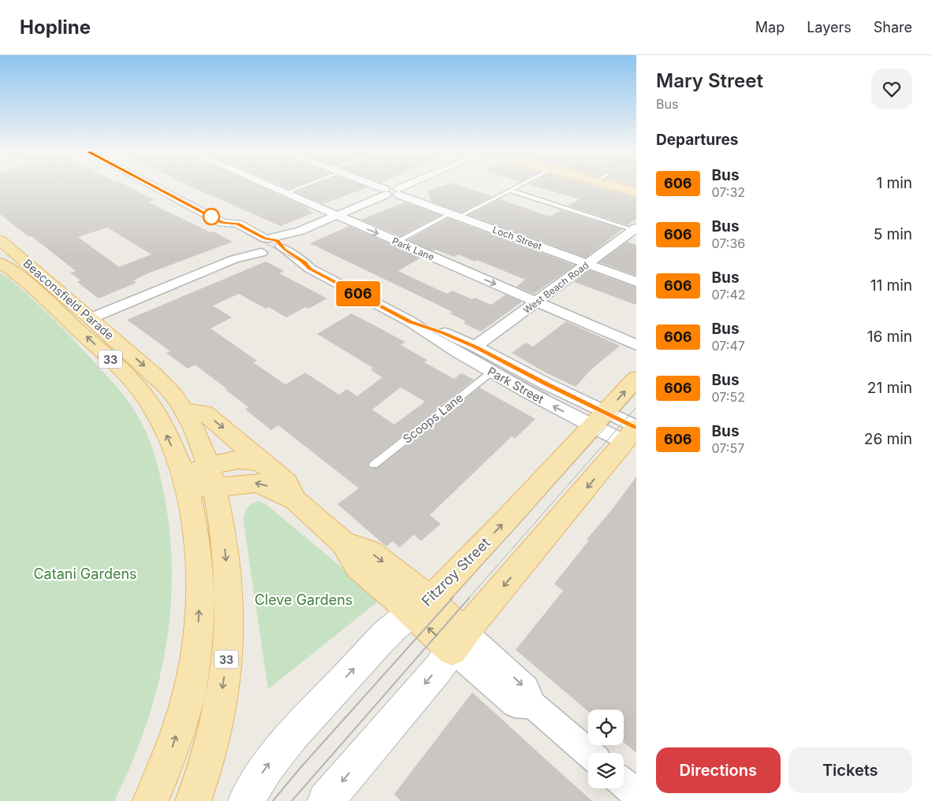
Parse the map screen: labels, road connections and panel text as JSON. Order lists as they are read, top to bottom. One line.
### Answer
{"streets":{"main road":["Beaconsfield Parade","33","Fitzroy Street"],"street":["Loch Street","Park Lane","West Beach Road","Park Street"],"lane":["Scoops Lane"]},"crossings":[["Loch Street","West Beach Road"],["Park Lane","West Beach Road"],["West Beach Road","Park Street"],["Park Street","Scoops Lane"],["Park Street","Fitzroy Street"]],"one_way":["Park Lane"],"parks":["Catani Gardens","Cleve Gardens"],"lines":["bus line 606"],"page":{"header":"Hopline","nav":["Map","Layers","Share"],"on_map":"606","heading":[["Mary Street","Bus"],"Departures"],"list":[{"mark":"606","name":"Bus","note":"07:32","value":"1 min"},{"mark":"606","name":"Bus","note":"07:36","value":"5 min"},{"mark":"606","name":"Bus","note":"07:42","value":"11 min"},{"mark":"606","name":"Bus","note":"07:47","value":"16 min"},{"mark":"606","name":"Bus","note":"07:52","value":"21 min"},{"mark":"606","name":"Bus","note":"07:57","value":"26 min"}],"buttons":["Directions","Tickets"]}}
